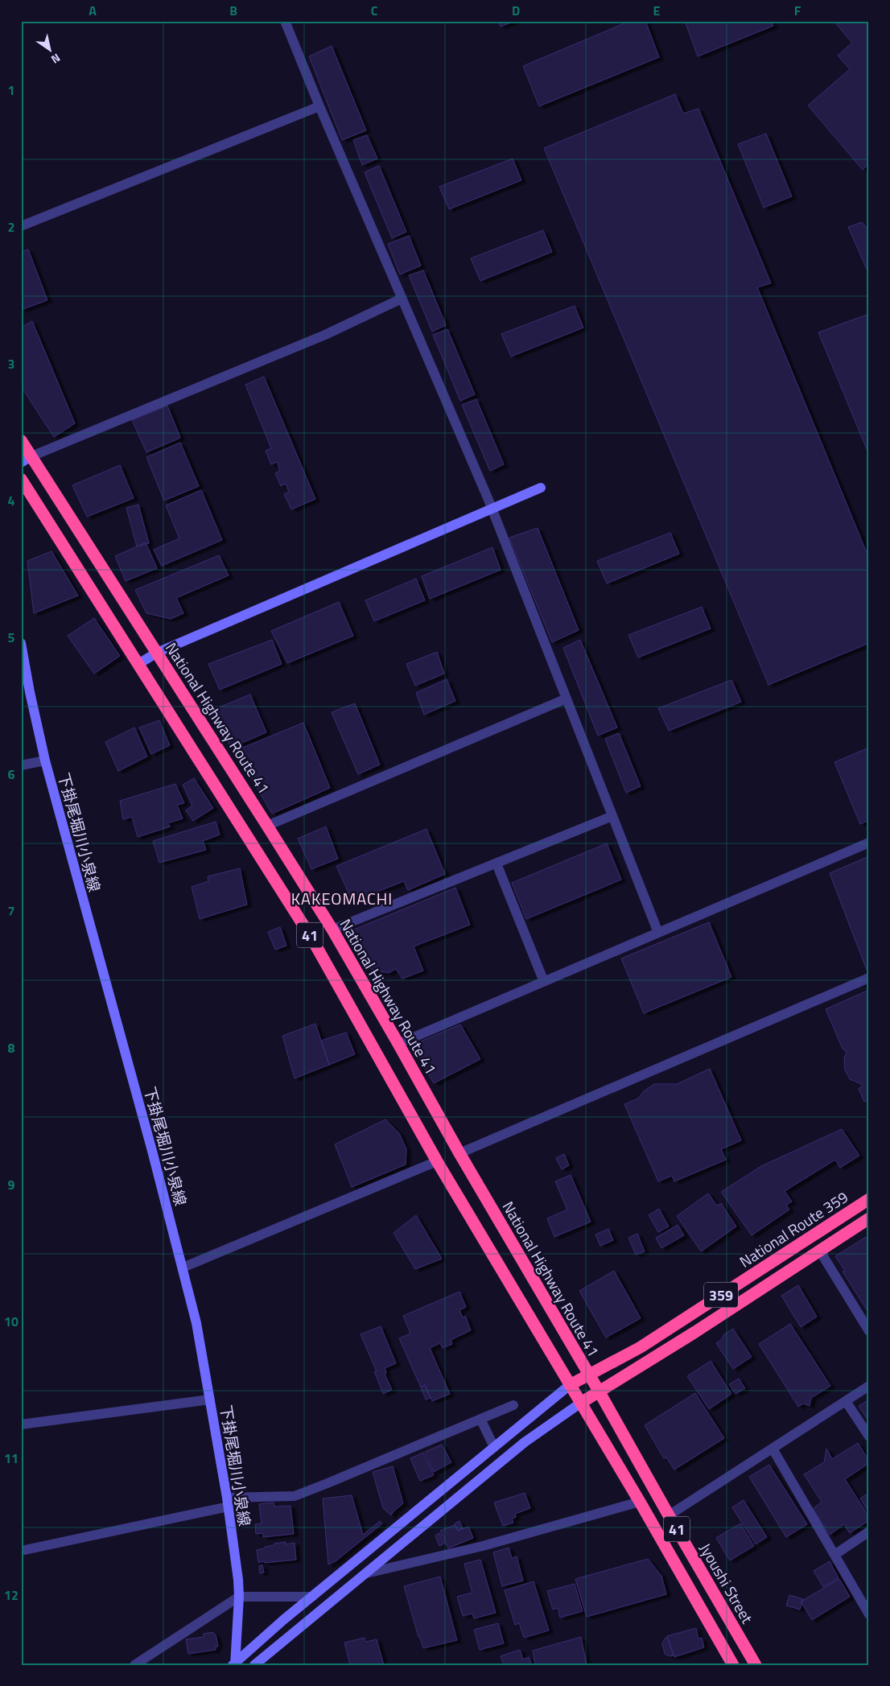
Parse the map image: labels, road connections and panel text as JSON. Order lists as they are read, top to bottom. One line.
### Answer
{"streets":{"highway":["National Highway Route 41","41","National Route 359","359","Jyoushi Street"],"street":["下掛尾堀川小泉線"]},"crossings":[["National Highway Route 41","National Route 359"],["National Highway Route 41","359"],["National Highway Route 41","Jyoushi Street"],["41","National Route 359"],["41","359"],["359","Jyoushi Street"]],"districts":["KAKEOMACHI"],"north":"bottom right","grid":{"columns":["A","B","C","D","E","F"],"rows":["1","2","3","4","5","6","7","8","9","10","11","12"]}}
